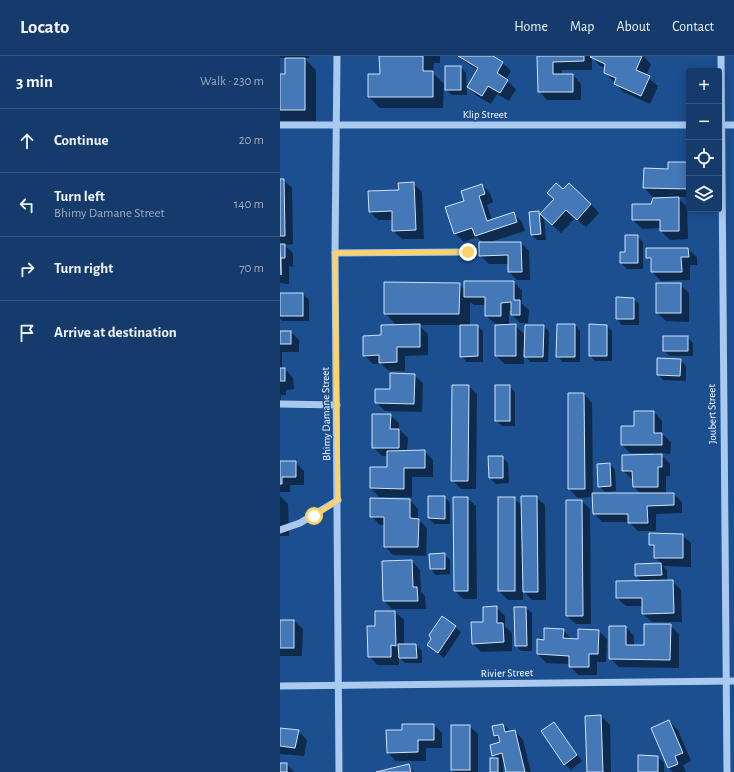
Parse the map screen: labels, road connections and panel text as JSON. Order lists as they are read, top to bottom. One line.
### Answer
{"streets":{"street":["Klip Street","Bhimy Damane Street","Joubert Street","Rivier Street"]},"crossings":[["Klip Street","Bhimy Damane Street"],["Bhimy Damane Street","Rivier Street"],["Joubert Street","Rivier Street"]],"page":{"header":"Locato","nav":["Home","Map","About","Contact"],"heading":["3 min","Walk · 230 m"],"map_buttons":["+","−"],"list":[["Continue","20 m"],["Turn left","Bhimy Damane Street","140 m"],["Turn right","70 m"],"Arrive at destination"]}}
